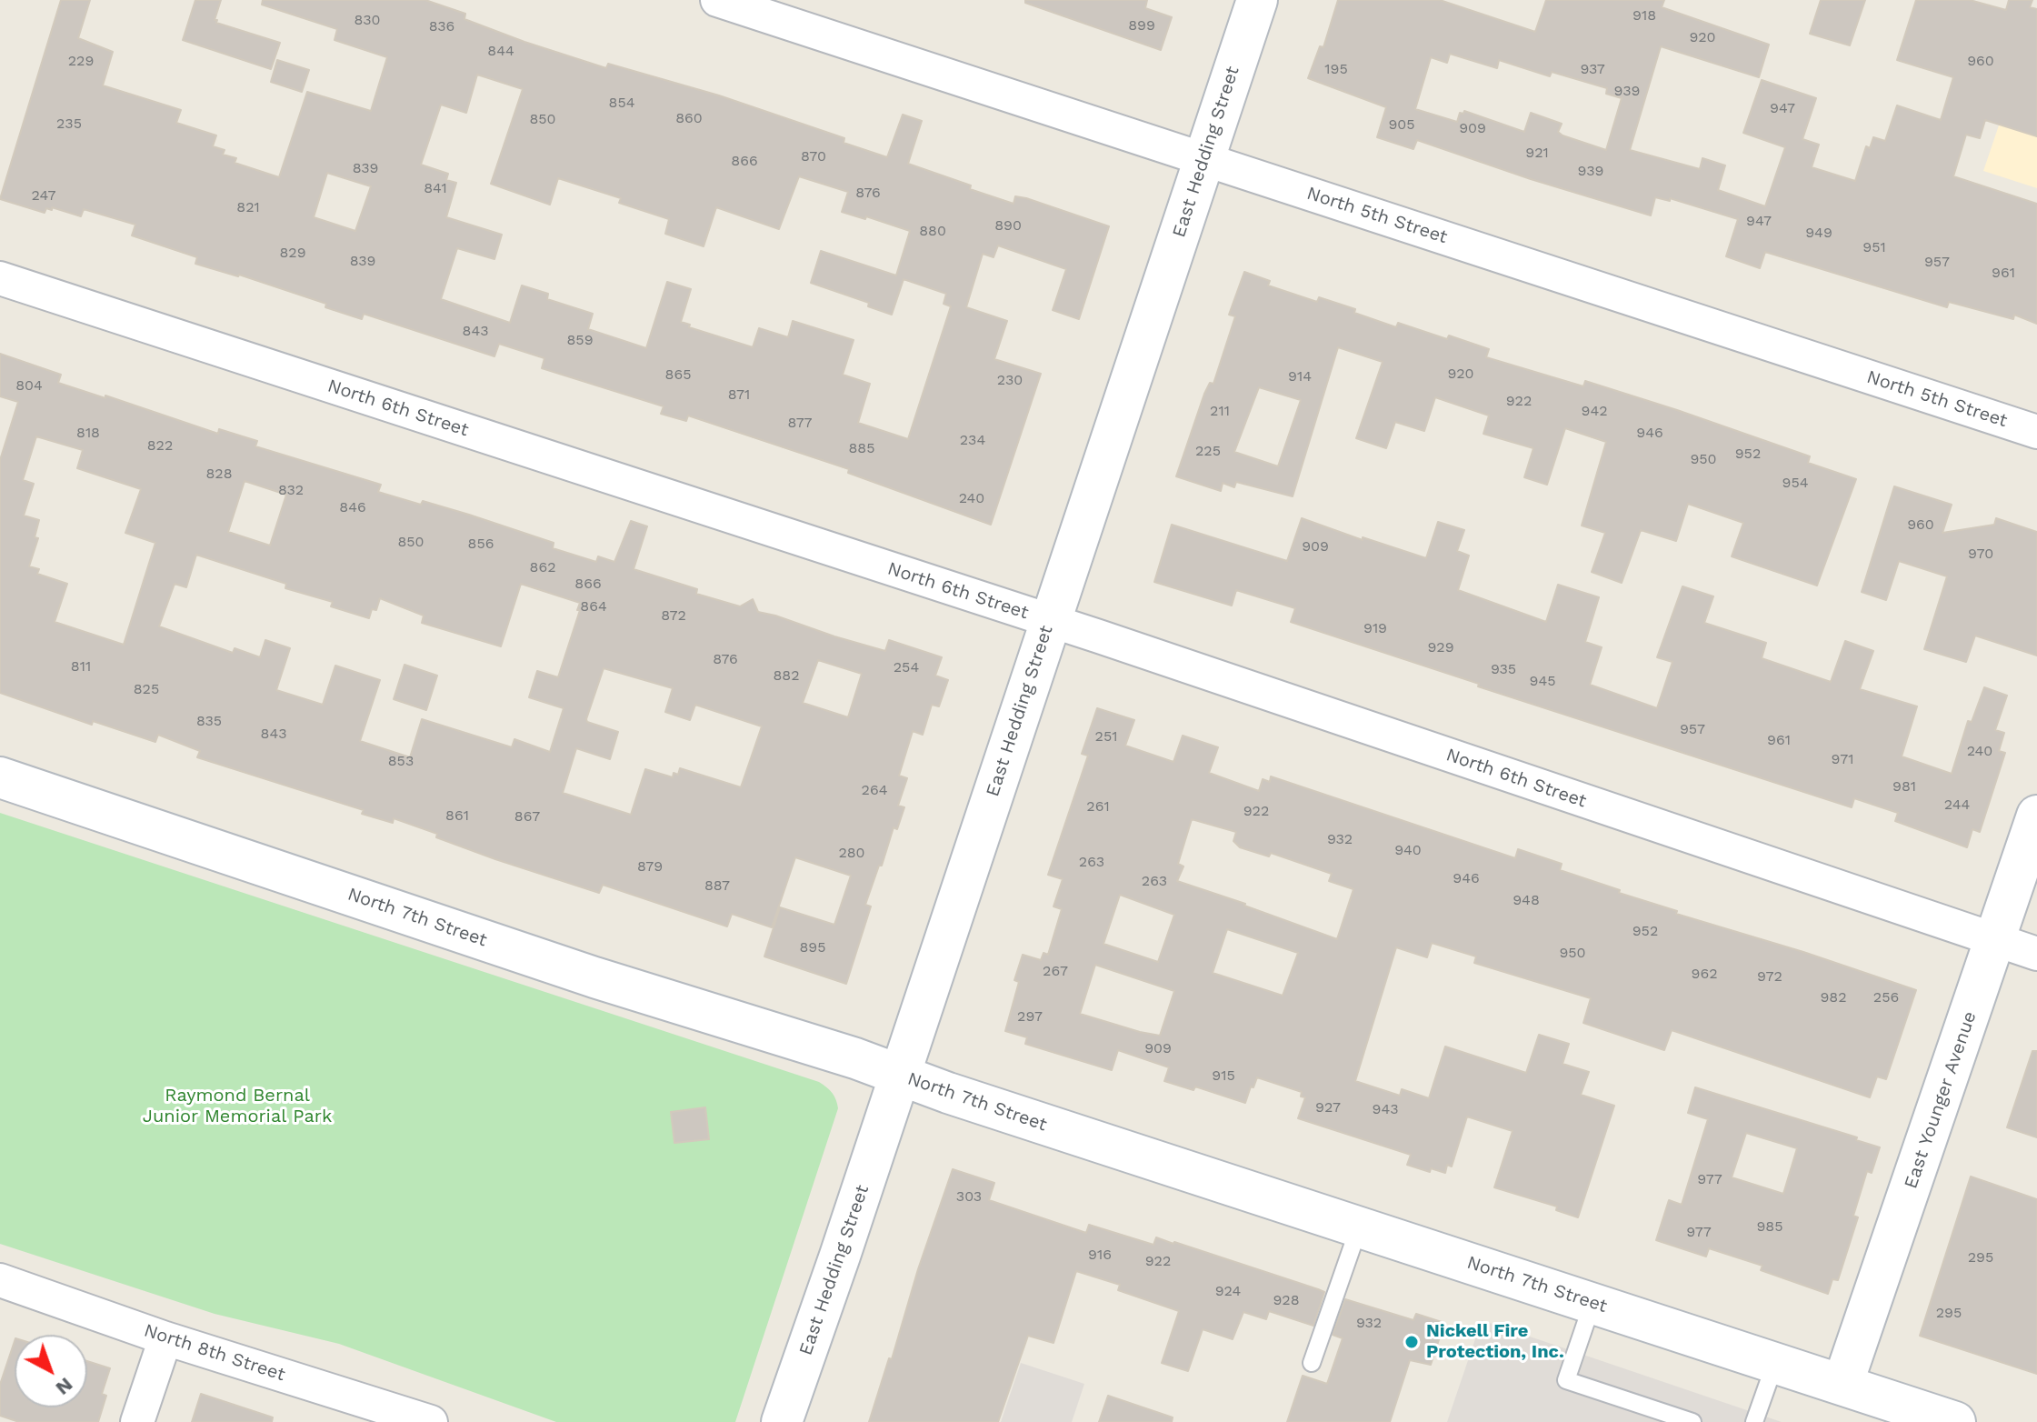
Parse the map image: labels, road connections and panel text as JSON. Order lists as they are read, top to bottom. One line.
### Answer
{"streets":{"street":["East Hedding Street","North 5th Street","North 6th Street","North 7th Street","East Younger Avenue","North 8th Street"]},"crossings":[["East Hedding Street","North 5th Street"],["East Hedding Street","North 6th Street"],["East Hedding Street","North 7th Street"],["North 6th Street","East Younger Avenue"],["North 7th Street","East Younger Avenue"]],"parks":["Raymond Bernal Junior Memorial Park"],"places":["Nickell Fire Protection, Inc."],"house_numbers":["918","830","899","836","920","844","229","960","195","937","939","854","947","860","850","235","905","909","921","870","866","839","939","841","876","247","821","947","890","880","949","951","829","839","957","961","843","859","920","865","914","230","804","871","922","211","942","877","818","946","234","822","885","225","952","950","828","954","832","240","846","960","850","856","909","970","862","866","864","872","919","929","876","811","254","935","882","945","825","835","957","843","251","961","240","971","853","981","264","244","261","922","861","867","932","940","280","263","879","946","263","887","948","952","895","950","267","962","972","982","256","297","909","915","927","943","977","303","985","977","916","295","922","924","928","295","932"],"north":"bottom right"}
